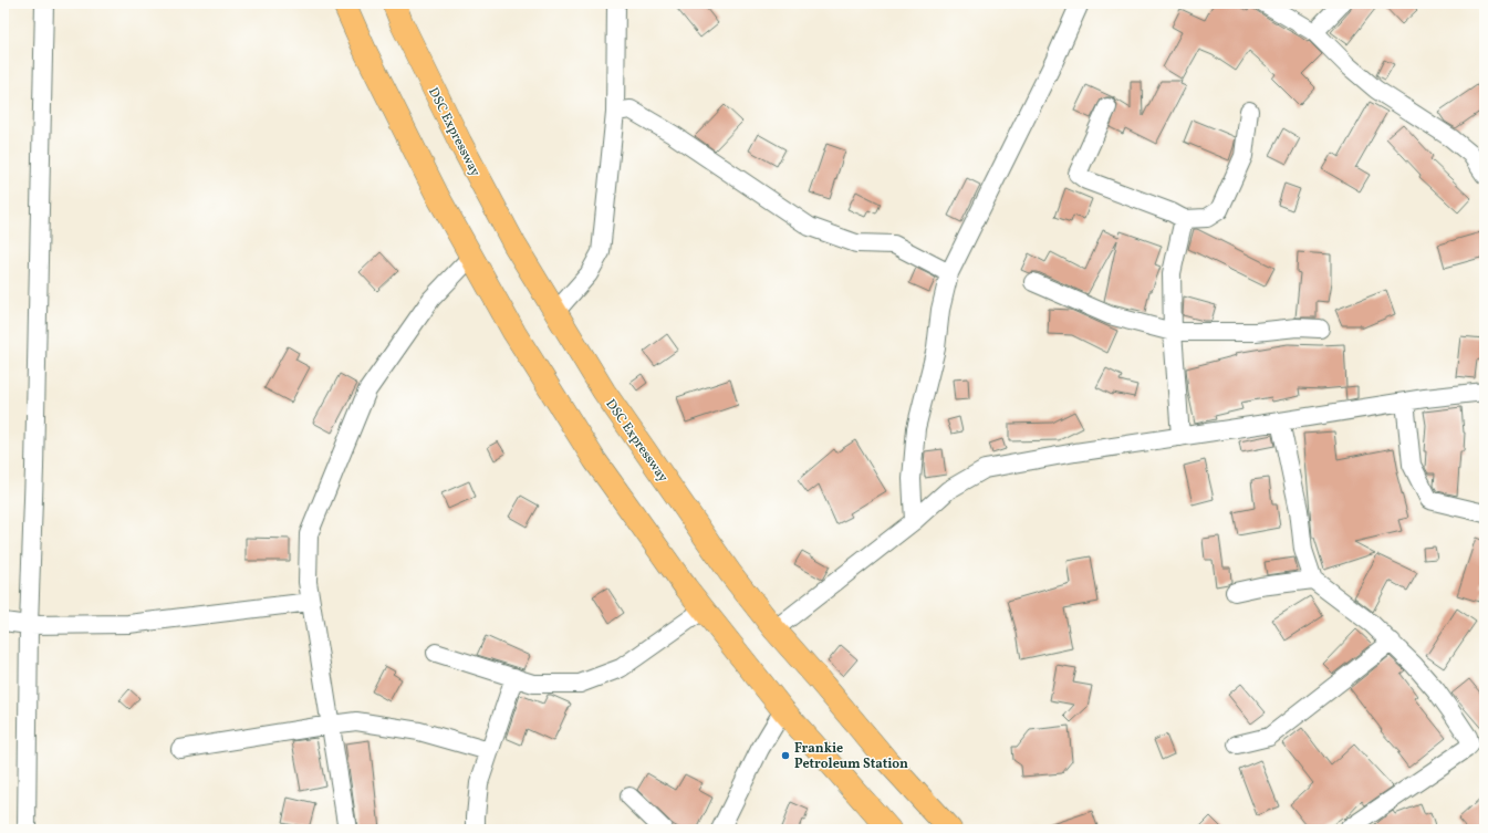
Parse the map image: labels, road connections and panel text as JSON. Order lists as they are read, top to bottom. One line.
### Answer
{"streets":{"main road":["DSC Expressway"]},"places":["Frankie Petroleum Station"]}
